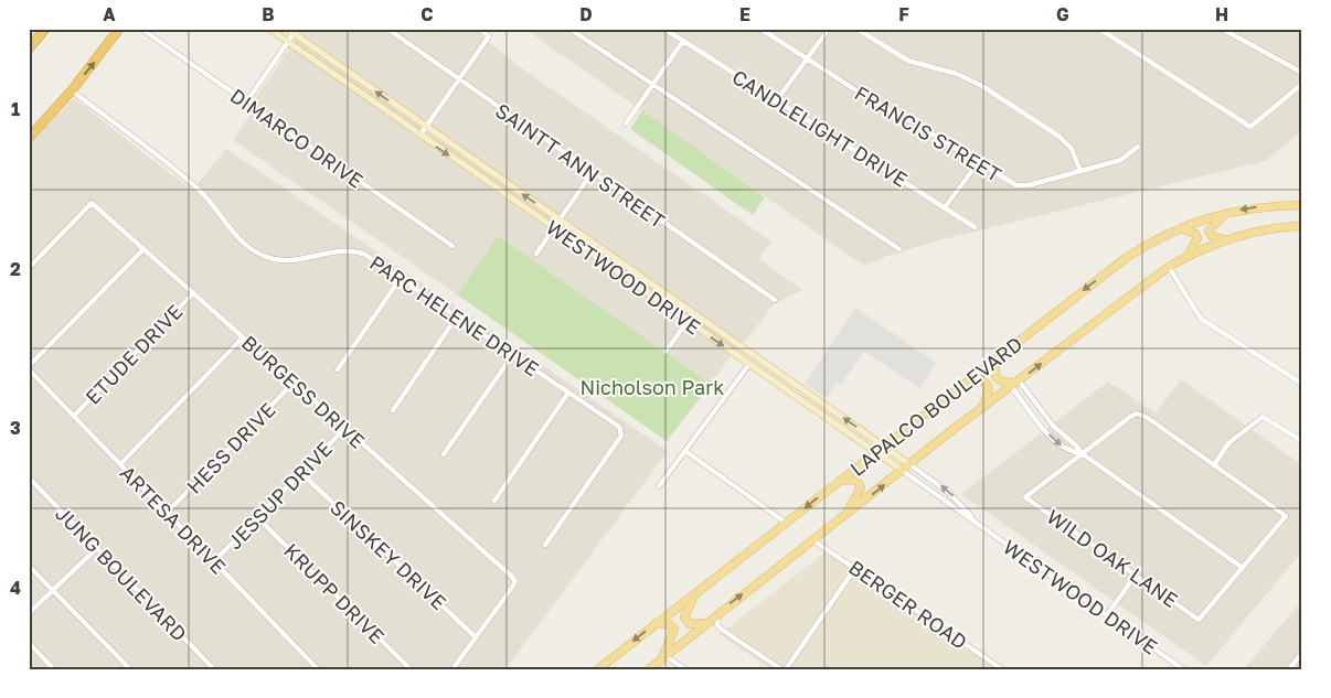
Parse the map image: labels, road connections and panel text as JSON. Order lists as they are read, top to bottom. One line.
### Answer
{"streets":{"main road":["LAPALCO BOULEVARD"],"street":["CANDLELIGHT DRIVE","FRANCIS STREET","DIMARCO DRIVE","SAINTT ANN STREET","WESTWOOD DRIVE","PARC HELENE DRIVE","ETUDE DRIVE","BURGESS DRIVE","HESS DRIVE","JESSUP DRIVE","ARTESA DRIVE","SINSKEY DRIVE","WILD OAK LANE","JUNG BOULEVARD","KRUPP DRIVE","BERGER ROAD"]},"crossings":[["WESTWOOD DRIVE","LAPALCO BOULEVARD"],["ETUDE DRIVE","BURGESS DRIVE"],["ETUDE DRIVE","ARTESA DRIVE"],["BURGESS DRIVE","HESS DRIVE"],["BURGESS DRIVE","JESSUP DRIVE"],["BURGESS DRIVE","SINSKEY DRIVE"],["LAPALCO BOULEVARD","BERGER ROAD"],["HESS DRIVE","ARTESA DRIVE"],["JESSUP DRIVE","ARTESA DRIVE"],["JESSUP DRIVE","SINSKEY DRIVE"],["JESSUP DRIVE","KRUPP DRIVE"]],"parks":["Nicholson Park"],"grid":{"columns":["A","B","C","D","E","F","G","H"],"rows":["1","2","3","4"]}}
